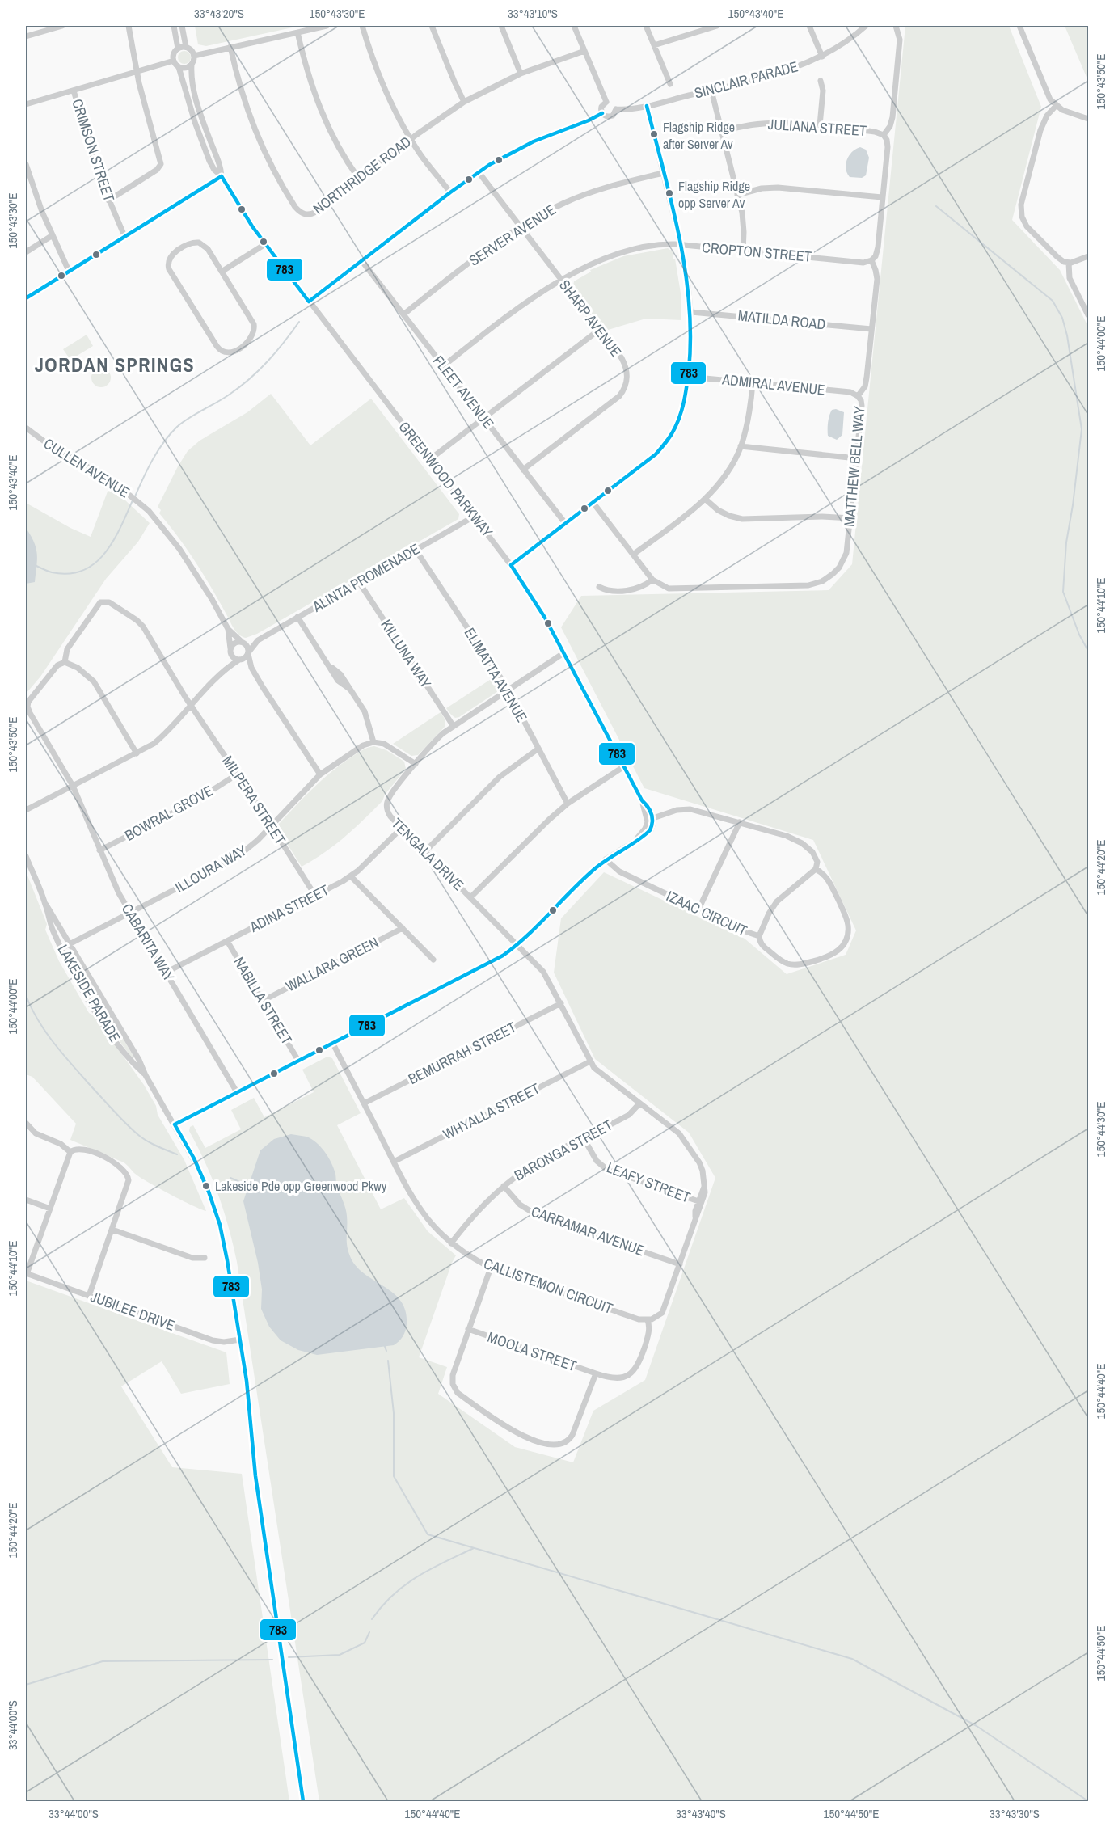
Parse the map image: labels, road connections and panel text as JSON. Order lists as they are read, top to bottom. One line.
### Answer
{"streets":{"street":["SINCLAIR PARADE","JULIANA STREET","CRIMSON STREET","NORTHRIDGE ROAD","SERVER AVENUE","CROPTON STREET","SHARP AVENUE","MATILDA ROAD","ADMIRAL AVENUE","FLEET AVENUE","MATTHEW BELL WAY","CULLEN AVENUE","GREENWOOD PARKWAY","ALINTA PROMENADE","KILLUNA WAY","ELIMATTA AVENUE","MILPERA STREET","BOWRAL GROVE","TENGALA DRIVE","ILLOURA WAY","ADINA STREET","IZAAC CIRCUIT","CABARITA WAY","WALLARA GREEN","LAKESIDE PARADE","NABILLA STREET","BEMURRAH STREET","WHYALLA STREET","BARONGA STREET","LEAFY STREET","CARRAMAR AVENUE","CALLISTEMON CIRCUIT","JUBILEE DRIVE","MOOLA STREET"]},"crossings":[["SERVER AVENUE","SHARP AVENUE"],["SERVER AVENUE","FLEET AVENUE"],["CROPTON STREET","SHARP AVENUE"],["CROPTON STREET","FLEET AVENUE"],["CROPTON STREET","MATTHEW BELL WAY"],["SHARP AVENUE","FLEET AVENUE"],["MATILDA ROAD","MATTHEW BELL WAY"],["ADMIRAL AVENUE","MATTHEW BELL WAY"],["CULLEN AVENUE","ALINTA PROMENADE"],["GREENWOOD PARKWAY","ALINTA PROMENADE"],["GREENWOOD PARKWAY","TENGALA DRIVE"],["GREENWOOD PARKWAY","IZAAC CIRCUIT"],["ALINTA PROMENADE","KILLUNA WAY"],["ALINTA PROMENADE","ELIMATTA AVENUE"],["KILLUNA WAY","TENGALA DRIVE"],["ELIMATTA AVENUE","TENGALA DRIVE"],["MILPERA STREET","BOWRAL GROVE"],["MILPERA STREET","ILLOURA WAY"],["MILPERA STREET","ADINA STREET"],["MILPERA STREET","CABARITA WAY"],["BOWRAL GROVE","CABARITA WAY"],["TENGALA DRIVE","ADINA STREET"],["ILLOURA WAY","CABARITA WAY"],["ILLOURA WAY","LAKESIDE PARADE"],["ADINA STREET","CABARITA WAY"],["ADINA STREET","NABILLA STREET"],["WALLARA GREEN","NABILLA STREET"],["LAKESIDE PARADE","JUBILEE DRIVE"],["BEMURRAH STREET","CALLISTEMON CIRCUIT"],["WHYALLA STREET","CALLISTEMON CIRCUIT"],["BARONGA STREET","LEAFY STREET"],["BARONGA STREET","CARRAMAR AVENUE"],["BARONGA STREET","CALLISTEMON CIRCUIT"],["CALLISTEMON CIRCUIT","MOOLA STREET"]],"districts":["JORDAN SPRINGS"],"places":["Flagship Ridge after Server Av","Flagship Ridge opp Server Av","Lakeside Pde opp Greenwood Pkwy"],"lines":["transit line 783"],"coordinates":["33°43'20\"S","150°43'30\"E","33°43'10\"S","150°43'40\"E","150°43'50\"E","150°44'00\"E","150°44'10\"E","150°44'20\"E","150°44'30\"E","150°44'40\"E","150°44'50\"E","33°44'00\"S","33°43'40\"S","33°43'30\"S"]}
